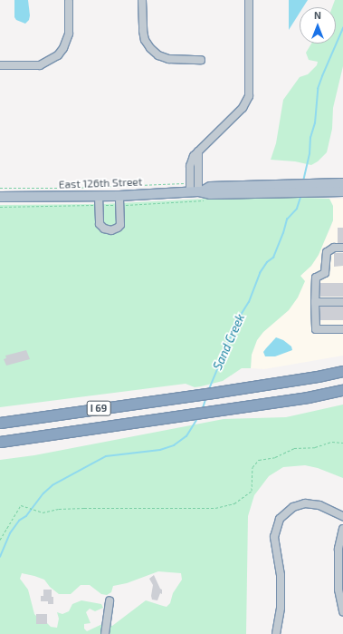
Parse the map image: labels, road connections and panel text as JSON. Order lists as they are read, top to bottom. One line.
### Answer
{"streets":{"highway":["I 69"],"main road":["East 126th Street"]},"water":["Sand Creek"],"north":"top"}
